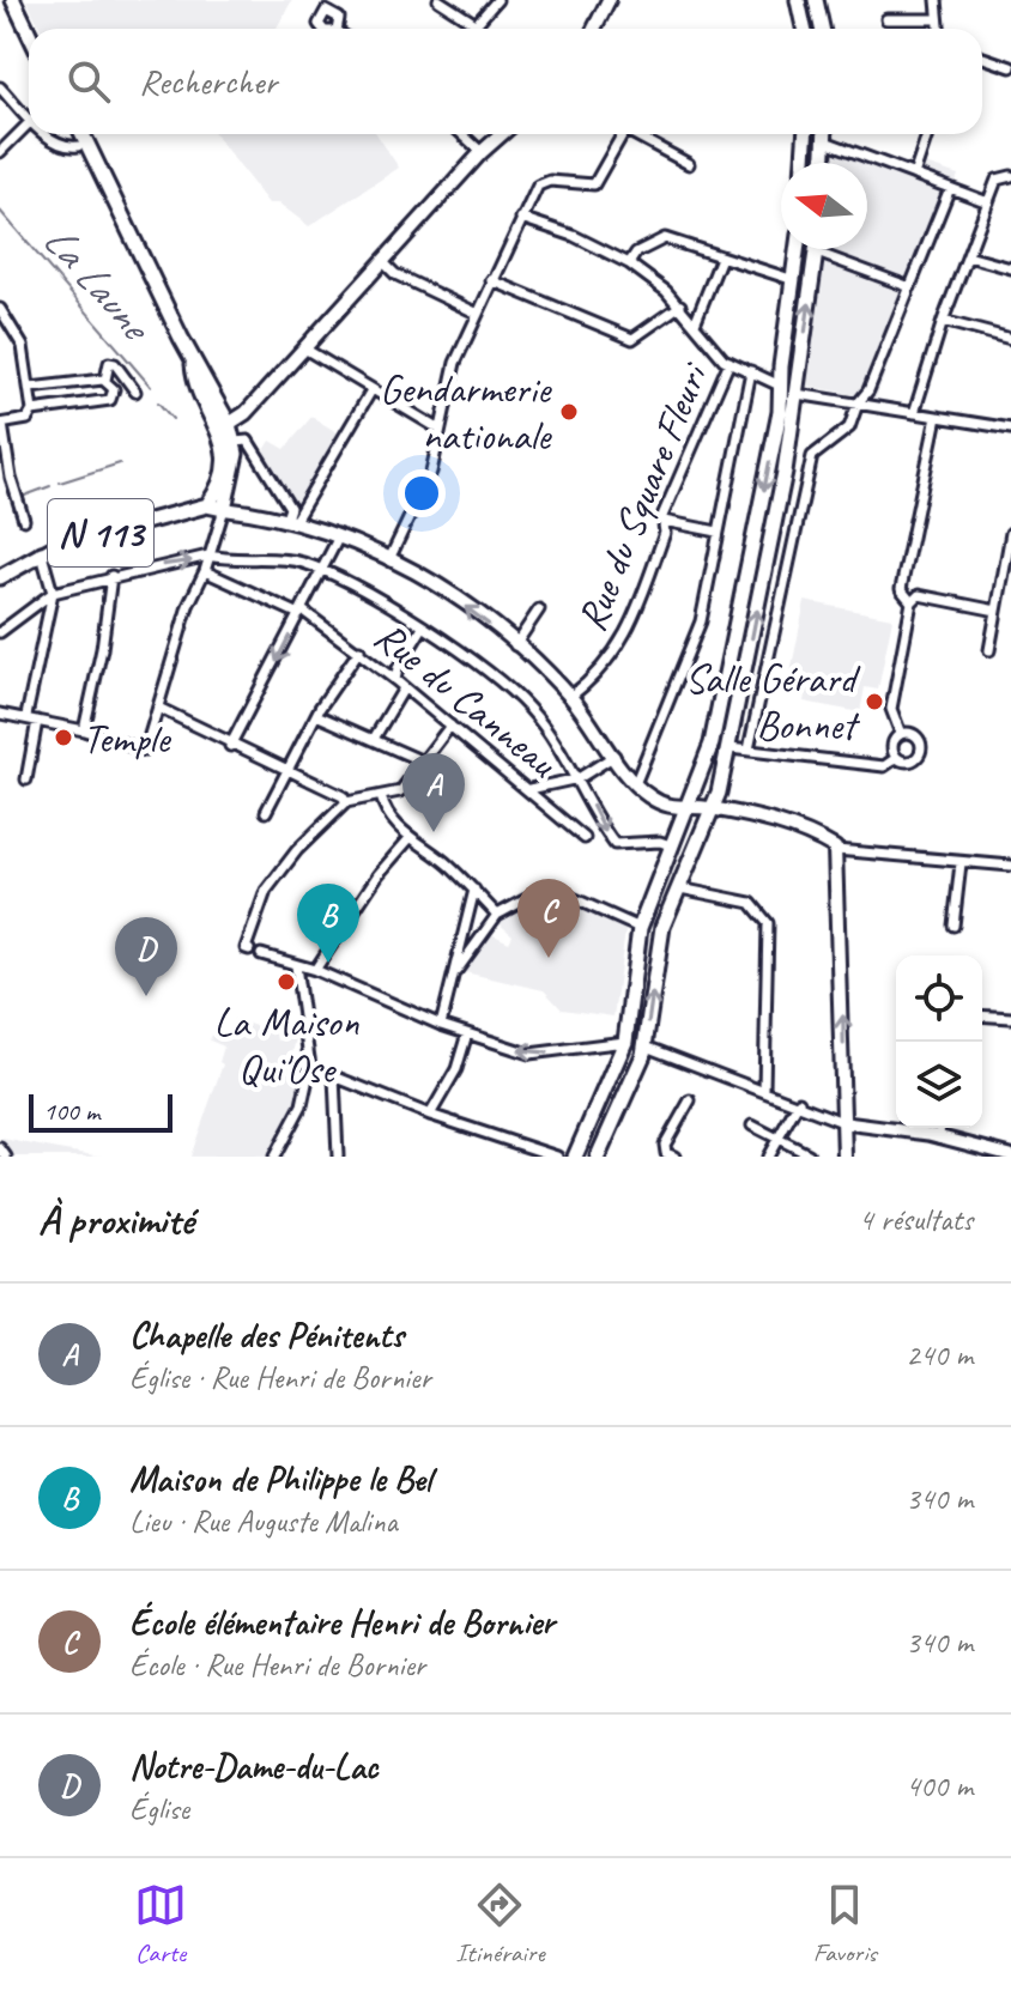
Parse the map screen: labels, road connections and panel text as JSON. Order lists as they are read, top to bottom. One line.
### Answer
{"streets":{"main road":["N 113"],"street":["Rue du Square Fleuri","Rue du Canneau"]},"water":["La Laune"],"places":["Gendarmerie nationale","Salle Gérard Bonnet","Temple","La Maison Qui'Ose"],"scale_bar":"100 m","north":"left","page":{"search":"Rechercher","pins":["A","C","B","D"],"scale":"100 m","heading":["À proximité","4 résultats"],"list":[{"mark":"A","name":"Chapelle des Pénitents","note":"Église · Rue Henri de Bornier","value":"240 m"},{"mark":"B","name":"Maison de Philippe le Bel","note":"Lieu · Rue Auguste Malina","value":"340 m"},{"mark":"C","name":"École élémentaire Henri de Bornier","note":"École · Rue Henri de Bornier","value":"340 m"},{"mark":"D","name":"Notre-Dame-du-Lac","note":"Église","value":"400 m"}],"nav":["Carte","Itinéraire","Favoris"]}}
